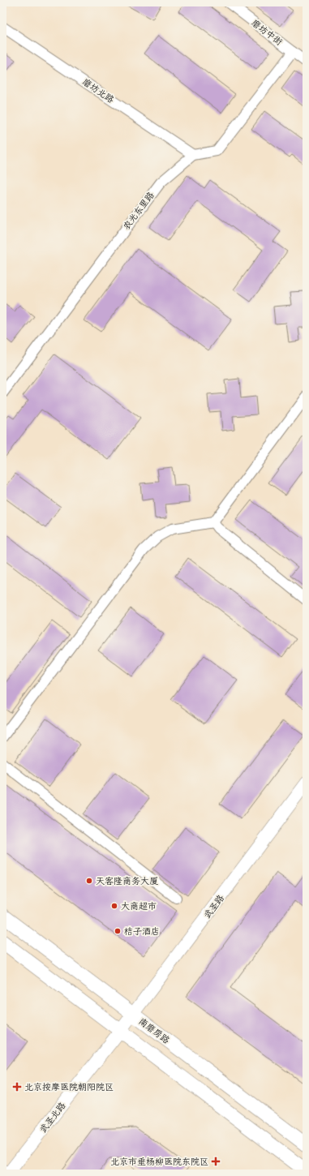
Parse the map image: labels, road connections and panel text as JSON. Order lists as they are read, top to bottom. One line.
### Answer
{"streets":{"main road":["南磨房路"],"street":["磨坊中街","磨坊北路","农光东里路","武圣路","武圣北路"]},"crossings":[["磨坊北路","农光东里路"],["武圣路","南磨房路"],["武圣路","武圣北路"]],"places":{"other":["天客隆商务大厦","大商超市","桔子酒店"],"health":["北京按摩医院朝阳院区","北京市垂杨柳医院东院区"]}}
